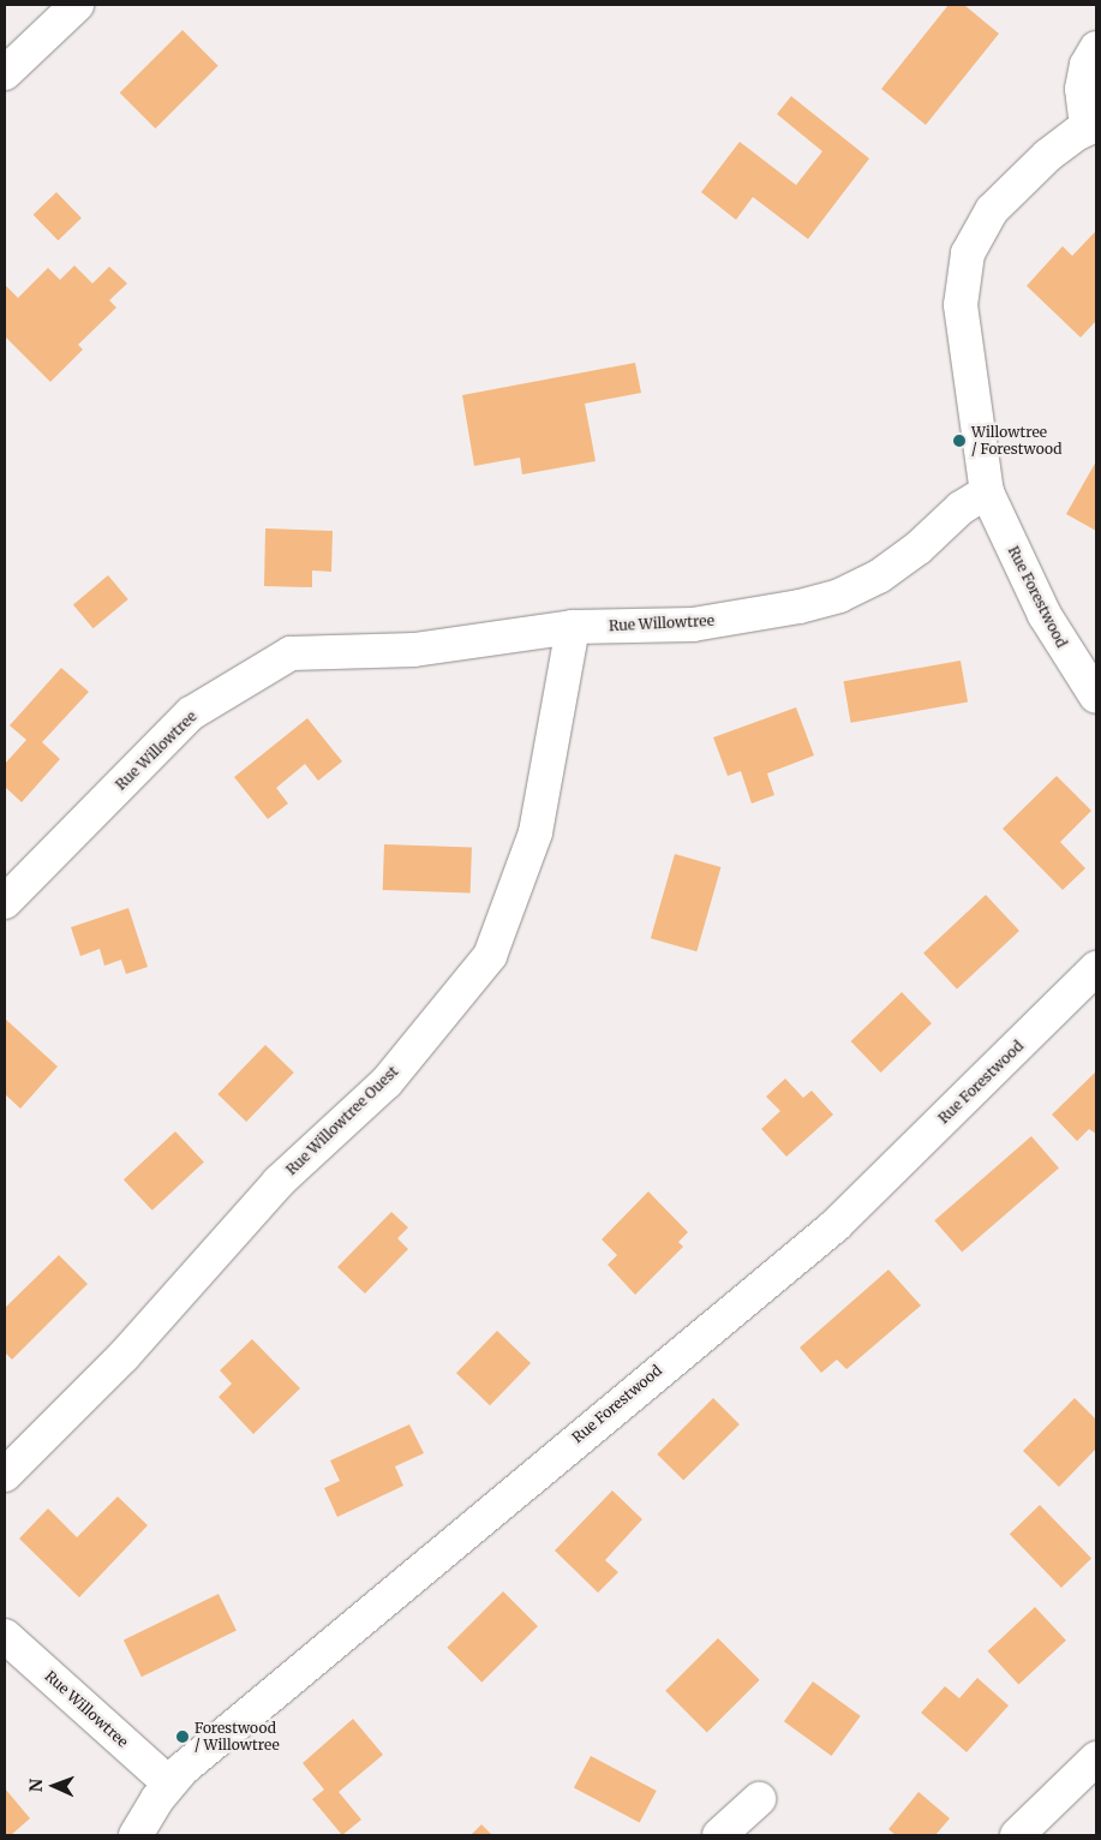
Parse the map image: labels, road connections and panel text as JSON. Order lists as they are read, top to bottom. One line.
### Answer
{"streets":{"street":["Rue Forestwood","Rue Willowtree","Rue Willowtree Ouest"]},"crossings":[["Rue Forestwood","Rue Willowtree"],["Rue Willowtree","Rue Willowtree Ouest"]],"places":["Willowtree / Forestwood","Forestwood / Willowtree"],"north":"left"}
